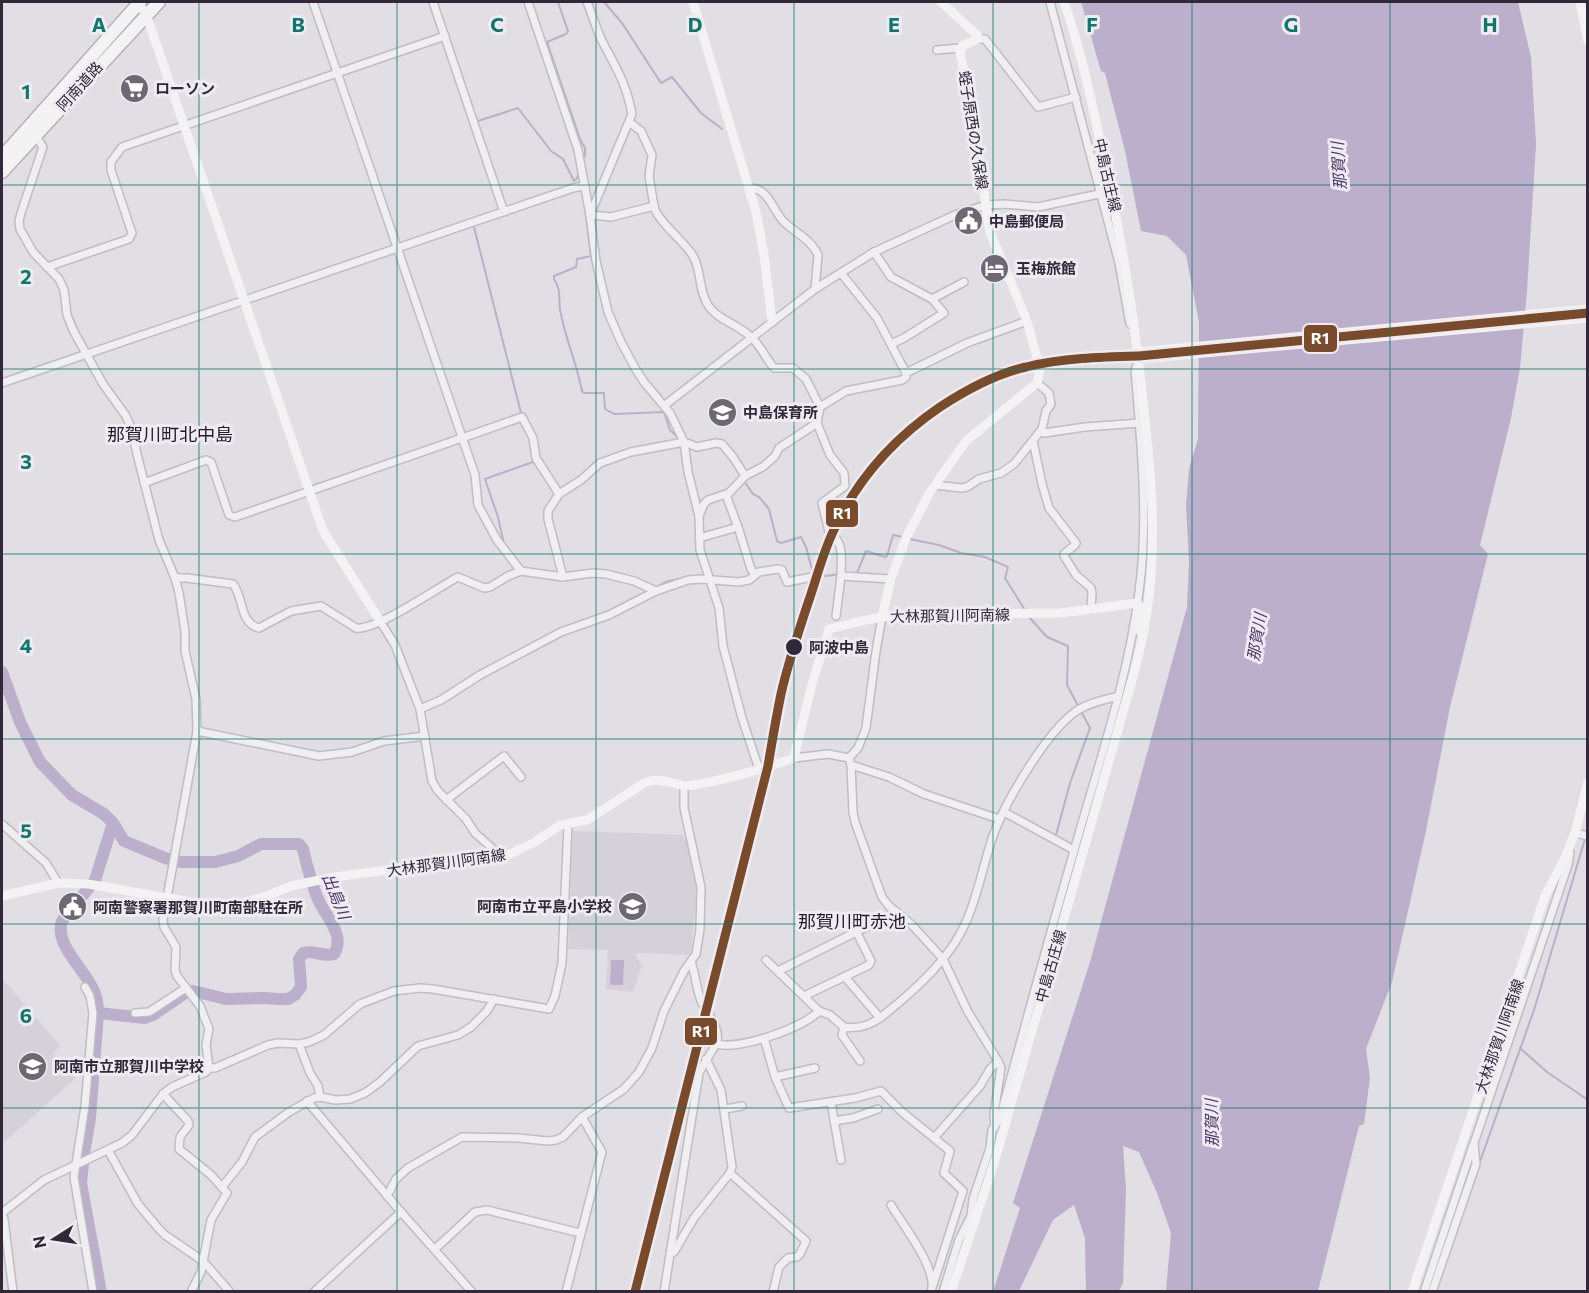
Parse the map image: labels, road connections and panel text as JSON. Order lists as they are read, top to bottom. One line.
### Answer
{"streets":{"highway":["阿南道路"],"main road":["蛭子原西の久保線","中島古庄線","大林那賀川阿南線"]},"districts":["那賀川町北中島","那賀川町赤池"],"water":["那賀川","出島川"],"places":{"supermarket":["ローソン"],"public building":["中島郵便局","阿南警察署那賀川町南部駐在所"],"hotel":["玉梅旅館"],"school or university":["中島保育所","阿南市立平島小学校","阿南市立那賀川中学校"],"other":["阿波中島"]},"lines":["transit line R1"],"north":"left","grid":{"columns":["A","B","C","D","E","F","G","H"],"rows":["1","2","3","4","5","6"]}}
